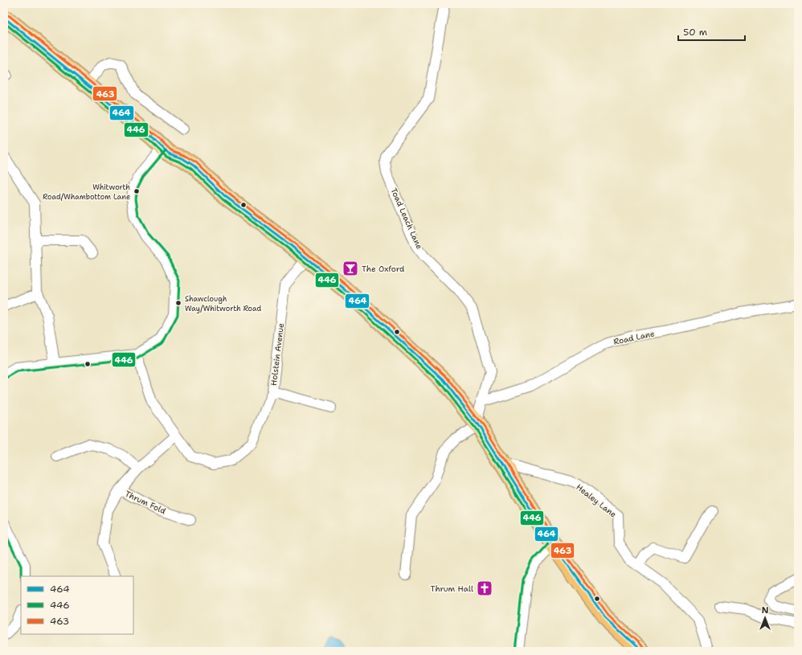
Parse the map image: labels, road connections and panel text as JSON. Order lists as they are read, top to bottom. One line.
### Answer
{"streets":{"street":["Toad Leach Lane","Road Lane","Holstein Avenue","Healey Lane","Thrum Fold"]},"crossings":[["Toad Leach Lane","Road Lane"]],"places":{"other":["Whitworth Road/Whambottom Lane","Shawclough Way/Whitworth Road"],"bar":["The Oxford"],"church":["Thrum Hall"]},"lines":["transit line 463","transit line 464","transit line 446"],"legend":["464","446","463"],"scale_bar":"50 m","north":"top"}
